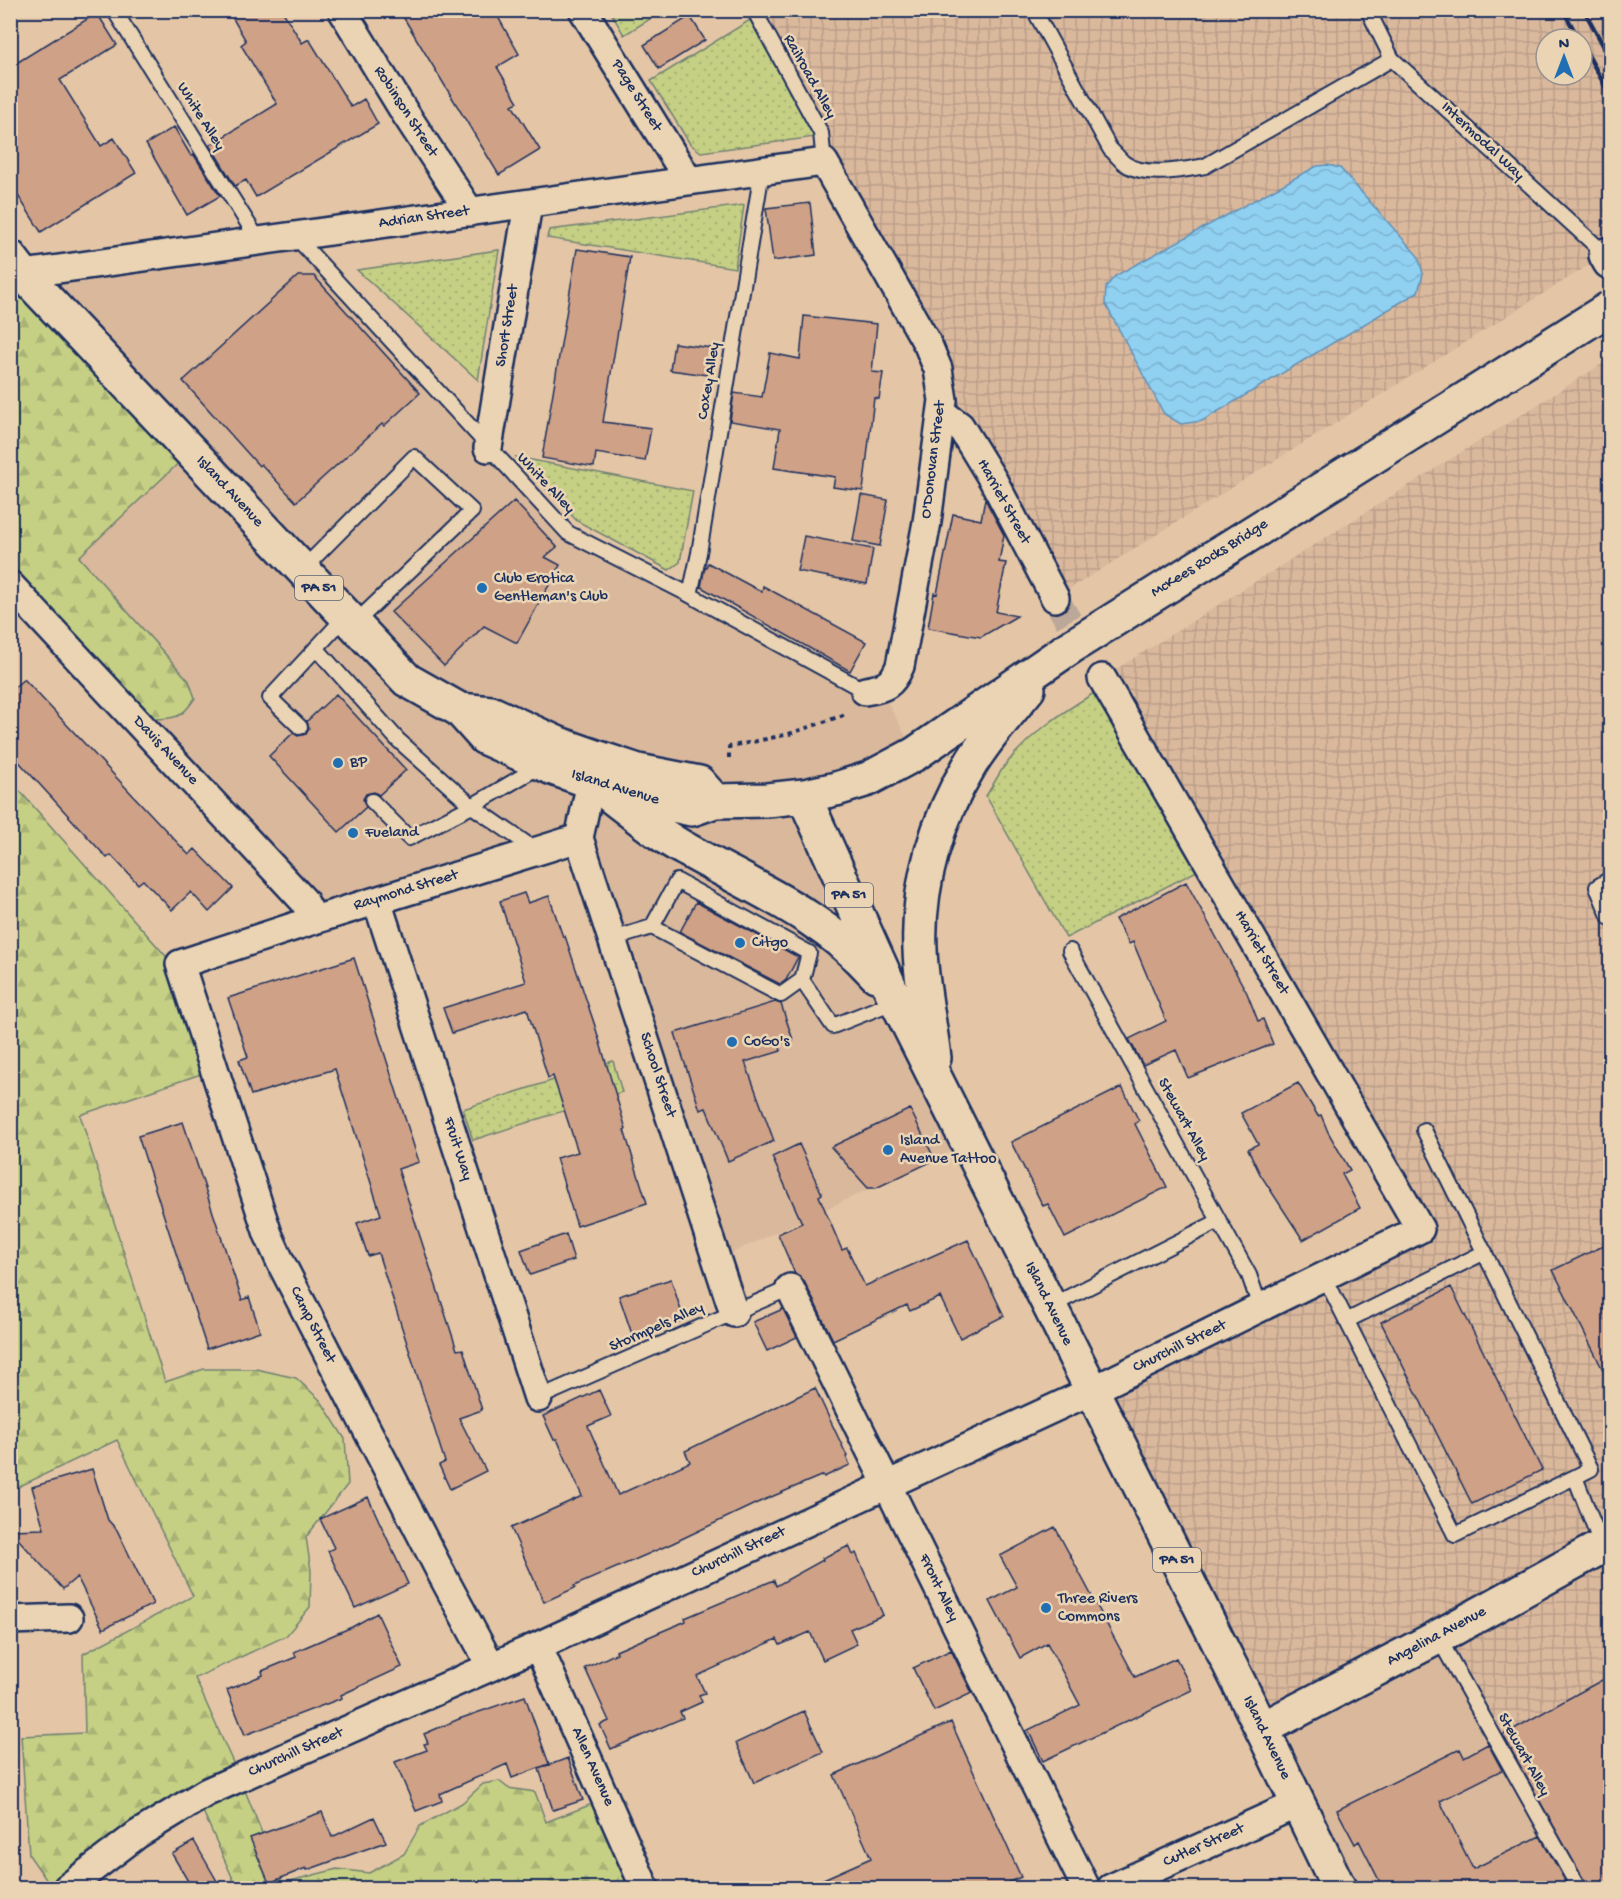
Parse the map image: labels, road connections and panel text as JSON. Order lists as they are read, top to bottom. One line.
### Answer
{"streets":{"main road":["Island Avenue","McKees Rocks Bridge","PA 51","Angelina Avenue"],"street":["Page Street","Robinson Street","Adrian Street","Short Street","O'Donovan Street","Harriet Street","Davis Avenue","Raymond Street","School Street","Fruit Way","Camp Street","Churchill Street","Front Alley","Allen Avenue","Cutler Street"],"lane":["Railroad Alley","White Alley","Intermodal Way","Coxey Alley","Stewart Alley","Stormpels Alley"]},"crossings":[["Railroad Alley","Adrian Street"],["Railroad Alley","O'Donovan Street"],["Page Street","Adrian Street"],["Robinson Street","Adrian Street"],["White Alley","Adrian Street"],["White Alley","Short Street"],["White Alley","Coxey Alley"],["White Alley","O'Donovan Street"],["Adrian Street","Short Street"],["Adrian Street","Coxey Alley"],["Adrian Street","O'Donovan Street"],["Adrian Street","Island Avenue"],["O'Donovan Street","Harriet Street"],["Island Avenue","McKees Rocks Bridge"],["Island Avenue","Churchill Street"],["Island Avenue","Angelina Avenue"],["Island Avenue","Cutler Street"],["Harriet Street","Churchill Street"],["Davis Avenue","Raymond Street"],["Raymond Street","School Street"],["Raymond Street","Fruit Way"],["Raymond Street","Camp Street"],["School Street","Stormpels Alley"],["Stewart Alley","Churchill Street"],["Stewart Alley","Angelina Avenue"],["Fruit Way","Stormpels Alley"],["Camp Street","Churchill Street"],["Stormpels Alley","Front Alley"],["Churchill Street","Front Alley"],["Churchill Street","Allen Avenue"]],"places":["Club Erotica Gentleman's Club","BP","Fueland","Citgo","CoGo's","Island Avenue Tattoo","Three Rivers Commons"],"north":"top"}
